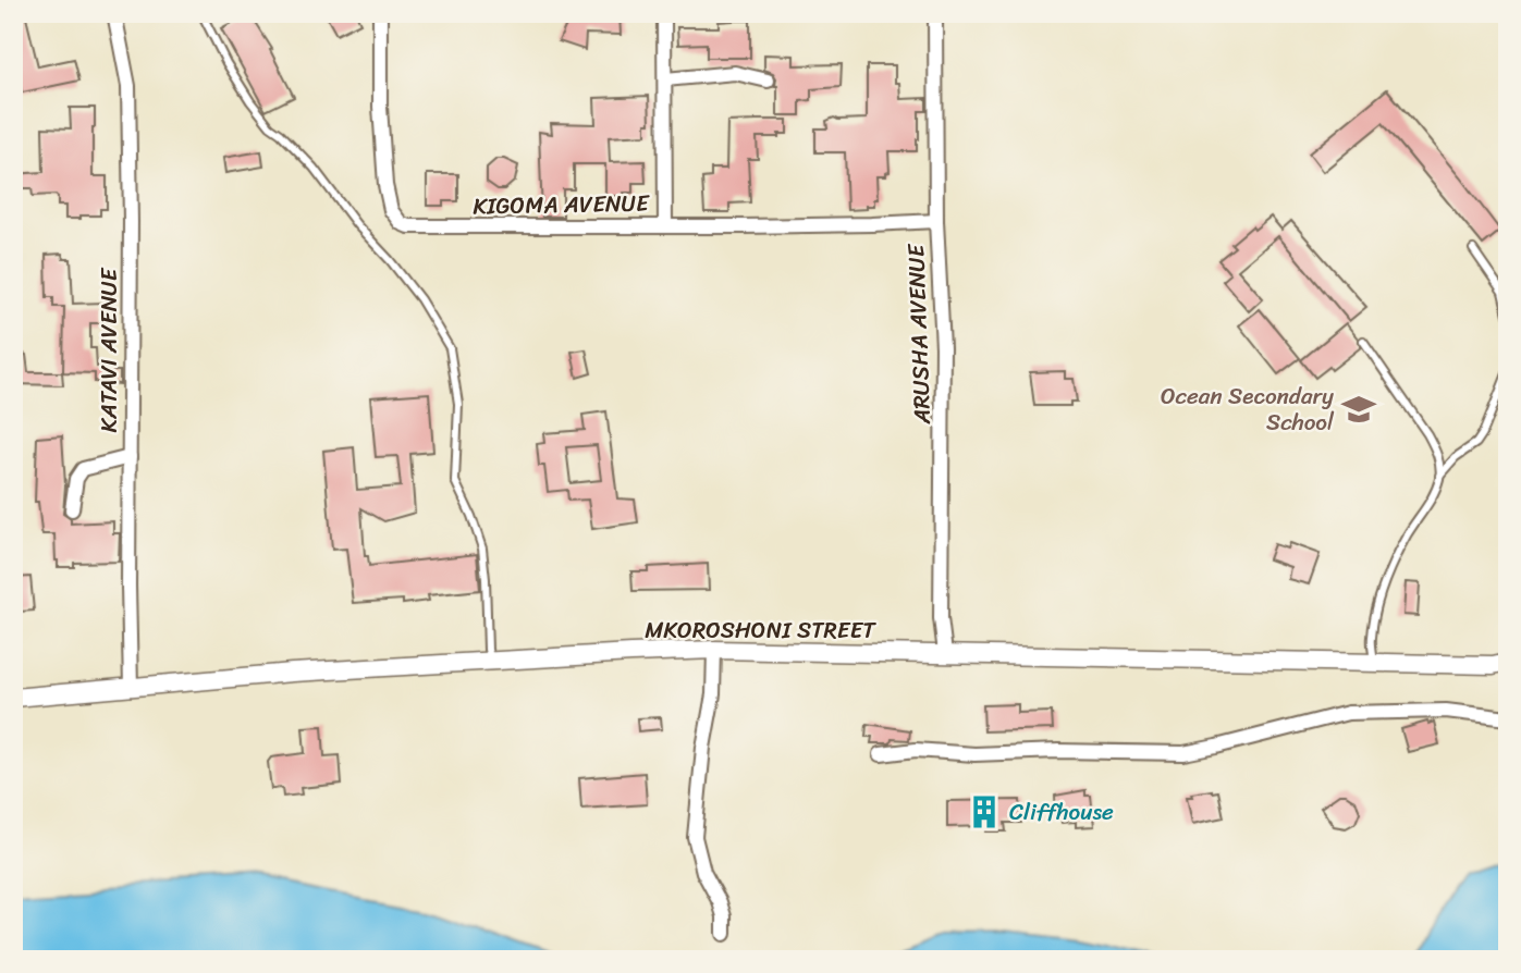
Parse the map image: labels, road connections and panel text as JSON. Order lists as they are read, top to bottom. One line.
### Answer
{"streets":{"street":["KIGOMA AVENUE","ARUSHA AVENUE","KATAVI AVENUE","MKOROSHONI STREET"]},"crossings":[["KIGOMA AVENUE","ARUSHA AVENUE"],["ARUSHA AVENUE","MKOROSHONI STREET"],["KATAVI AVENUE","MKOROSHONI STREET"]],"places":{"school or university":["Ocean Secondary School"],"building":["Cliffhouse"]}}
